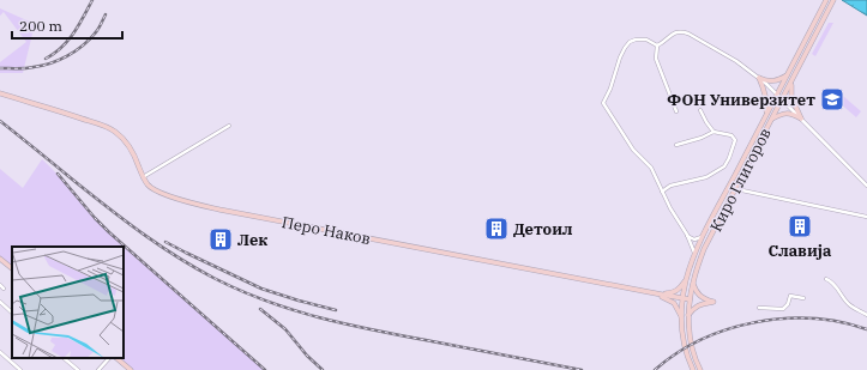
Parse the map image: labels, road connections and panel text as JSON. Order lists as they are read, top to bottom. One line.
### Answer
{"streets":{"street":["Киро Глигоров","Перо Наков"]},"crossings":[["Киро Глигоров","Перо Наков"]],"places":{"school or university":["ФОН Универзитет"],"building":["Славија","Детоил","Лек"]},"scale_bar":"200 m"}
